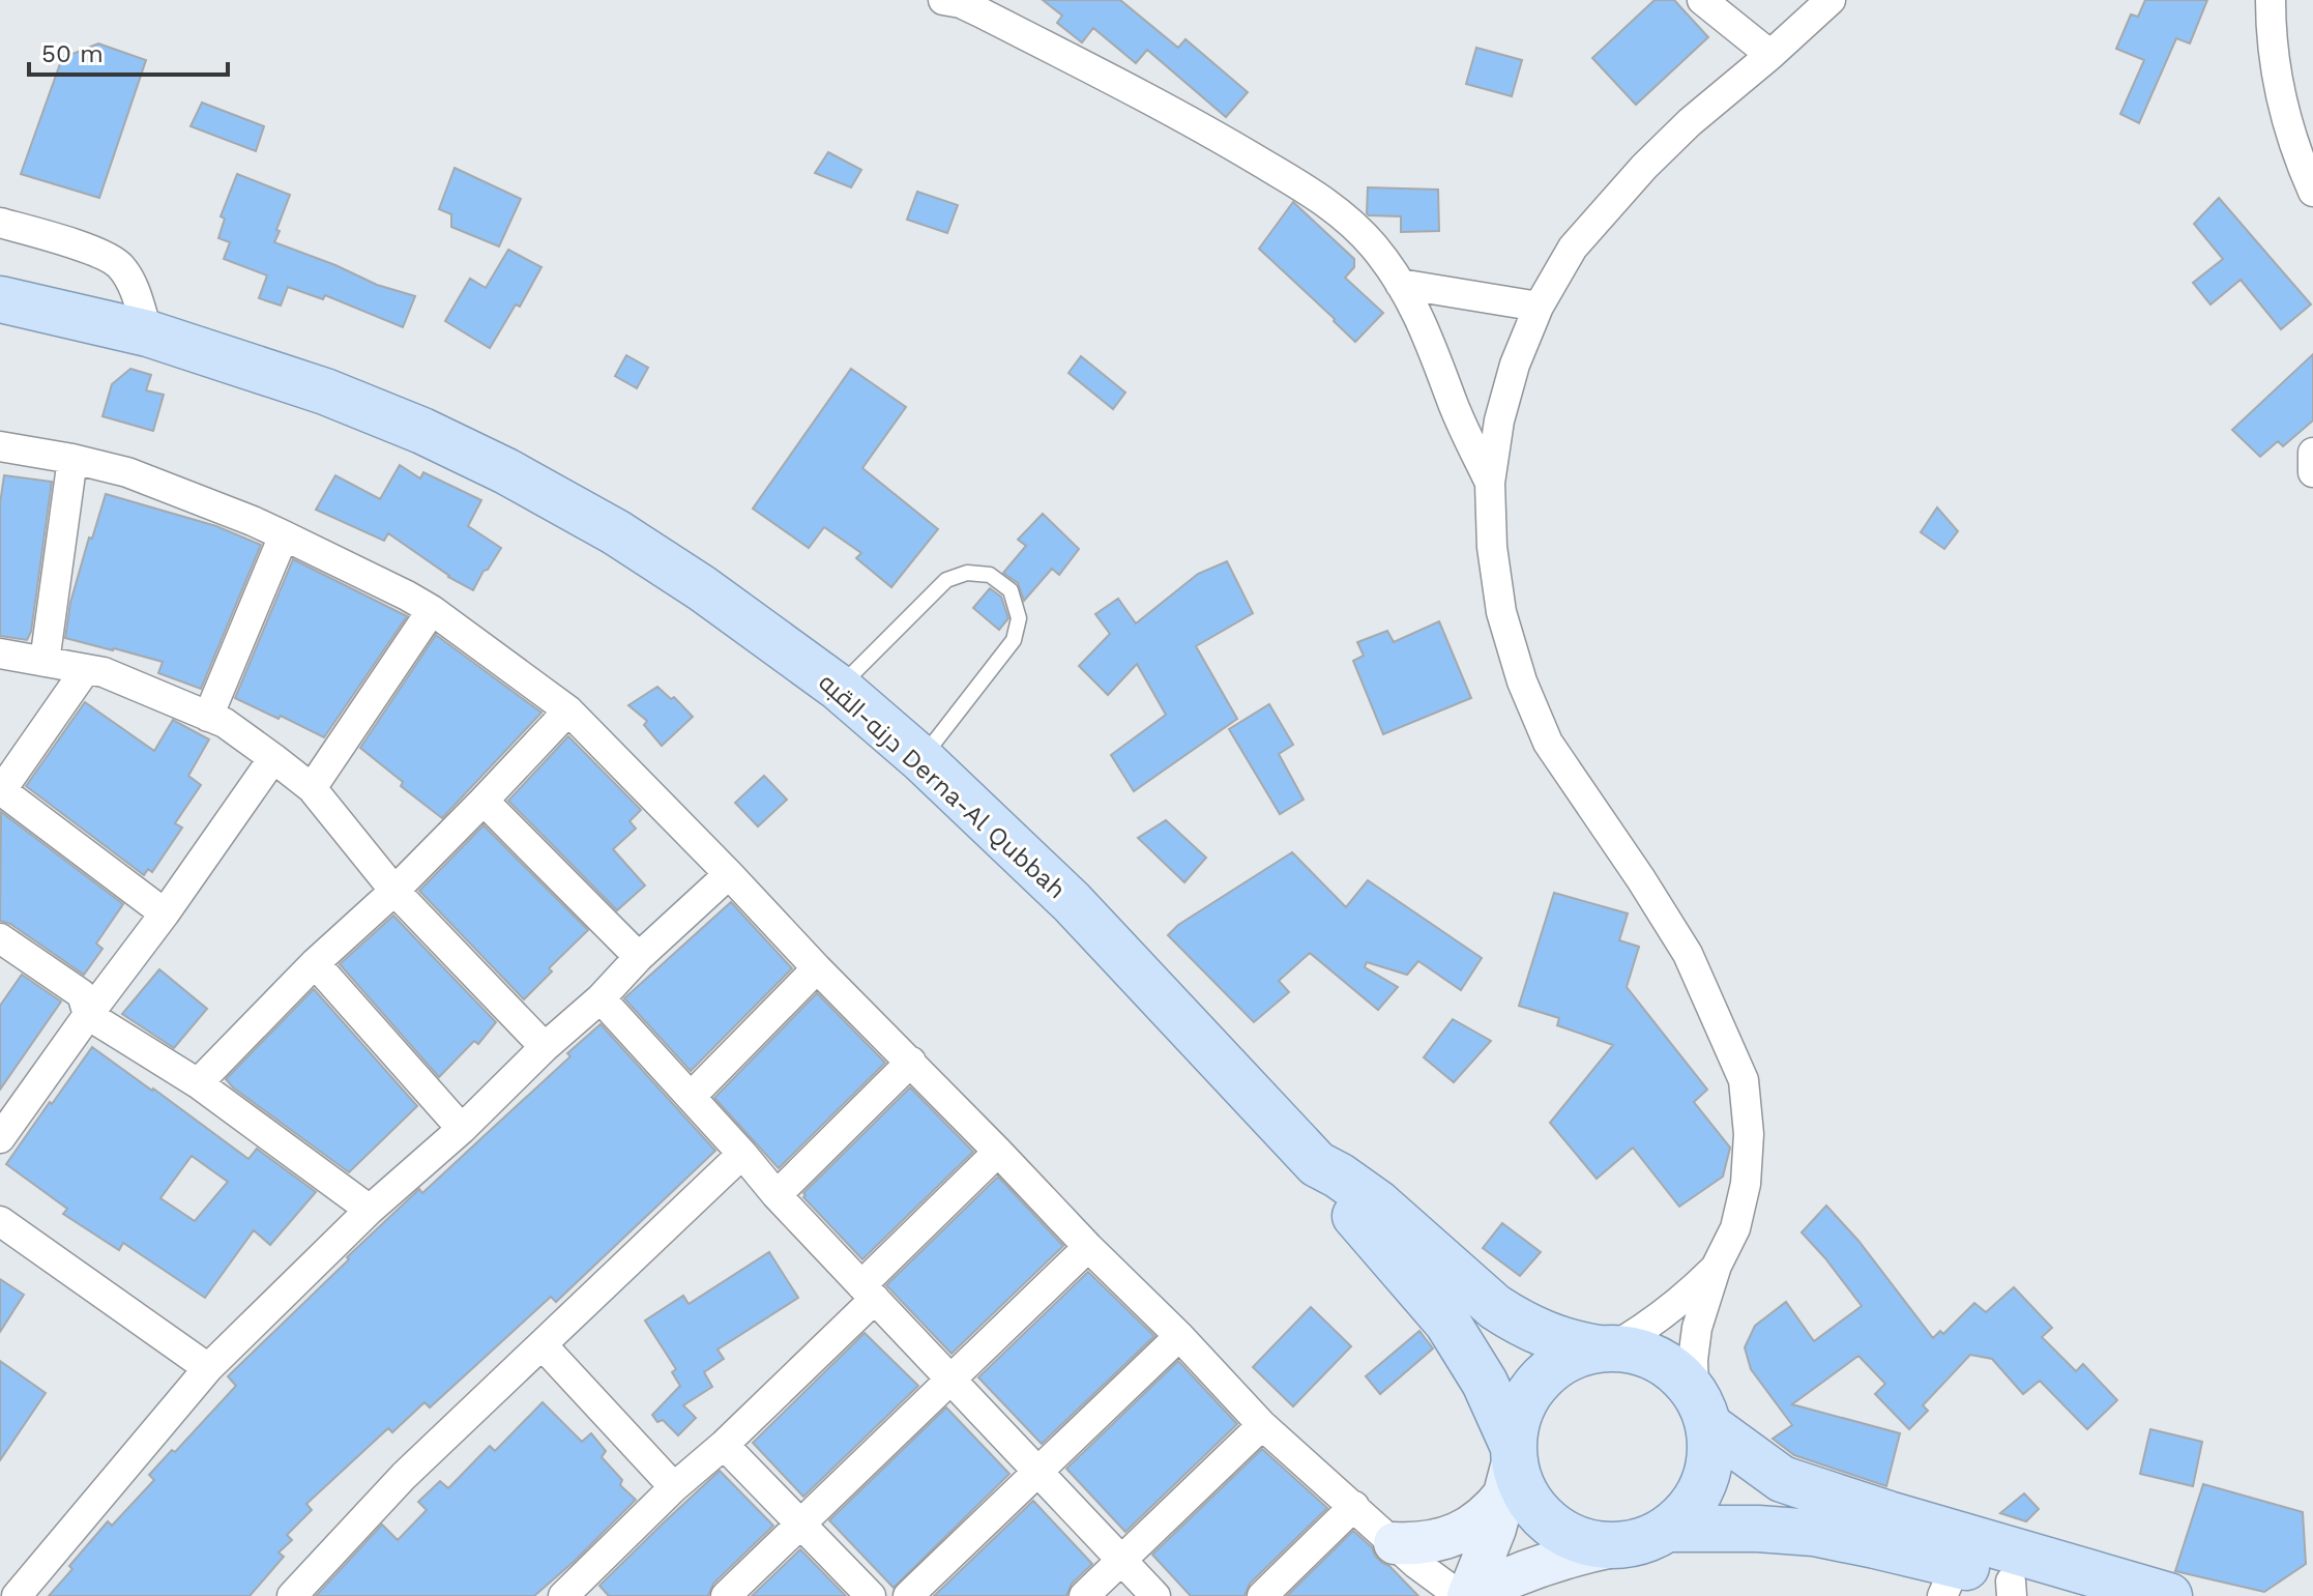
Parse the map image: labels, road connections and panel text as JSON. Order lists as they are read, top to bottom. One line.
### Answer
{"streets":{"main road":["درنه-القبه Derna-Al Qubbah"]},"scale_bar":"50 m"}
